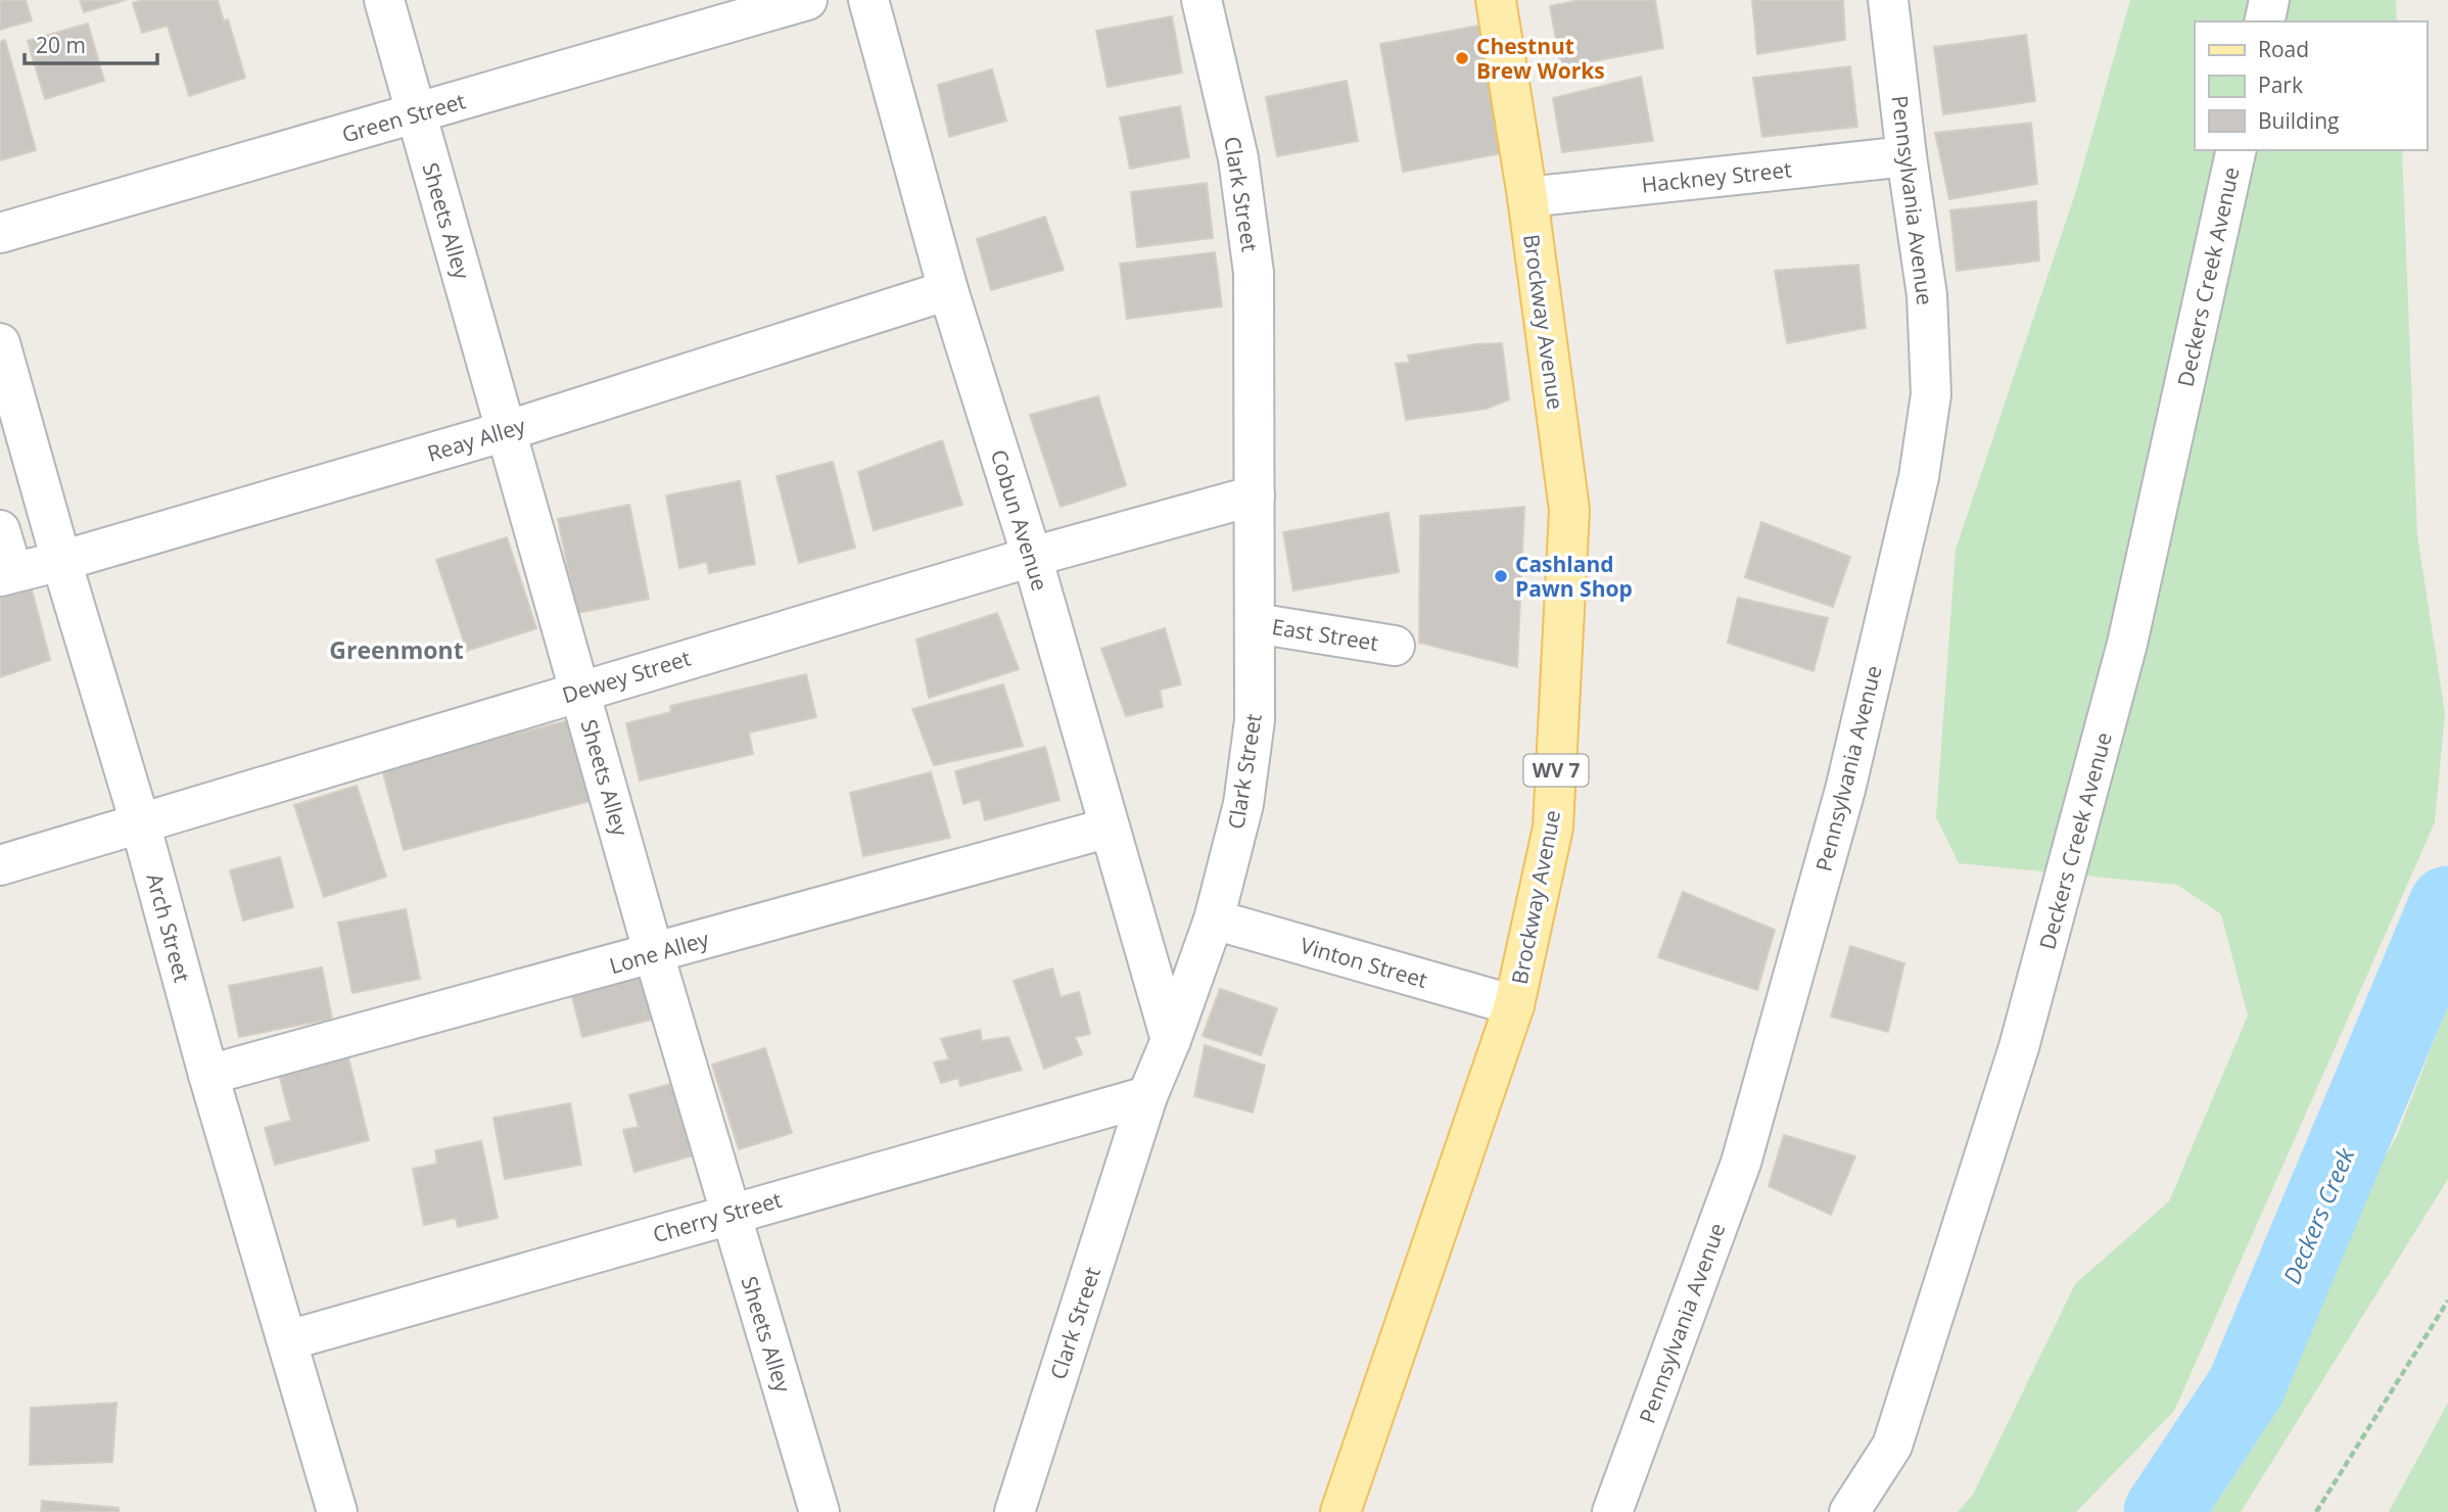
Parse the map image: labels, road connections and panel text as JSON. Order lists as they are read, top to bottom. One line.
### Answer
{"streets":{"main road":["Brockway Avenue","WV 7"],"street":["Green Street","Hackney Street","Clark Street","Pennsylvania Avenue","Sheets Alley","Deckers Creek Avenue","Reay Alley","Cobun Avenue","East Street","Dewey Street","Arch Street","Lone Alley","Vinton Street","Cherry Street"]},"crossings":[["Green Street","Sheets Alley"],["Hackney Street","Pennsylvania Avenue"],["Hackney Street","Brockway Avenue"],["Clark Street","Cobun Avenue"],["Clark Street","East Street"],["Clark Street","Dewey Street"],["Clark Street","Vinton Street"],["Clark Street","Cherry Street"],["Sheets Alley","Reay Alley"],["Sheets Alley","Dewey Street"],["Sheets Alley","Lone Alley"],["Sheets Alley","Cherry Street"],["Brockway Avenue","Vinton Street"],["Reay Alley","Cobun Avenue"],["Reay Alley","Arch Street"],["Cobun Avenue","Dewey Street"],["Cobun Avenue","Lone Alley"],["Dewey Street","Arch Street"],["Arch Street","Lone Alley"],["Arch Street","Cherry Street"]],"districts":["Greenmont"],"water":["Deckers Creek"],"places":["Chestnut Brew Works","Cashland Pawn Shop"],"legend":["Road","Park","Building"],"scale_bar":"20 m"}
